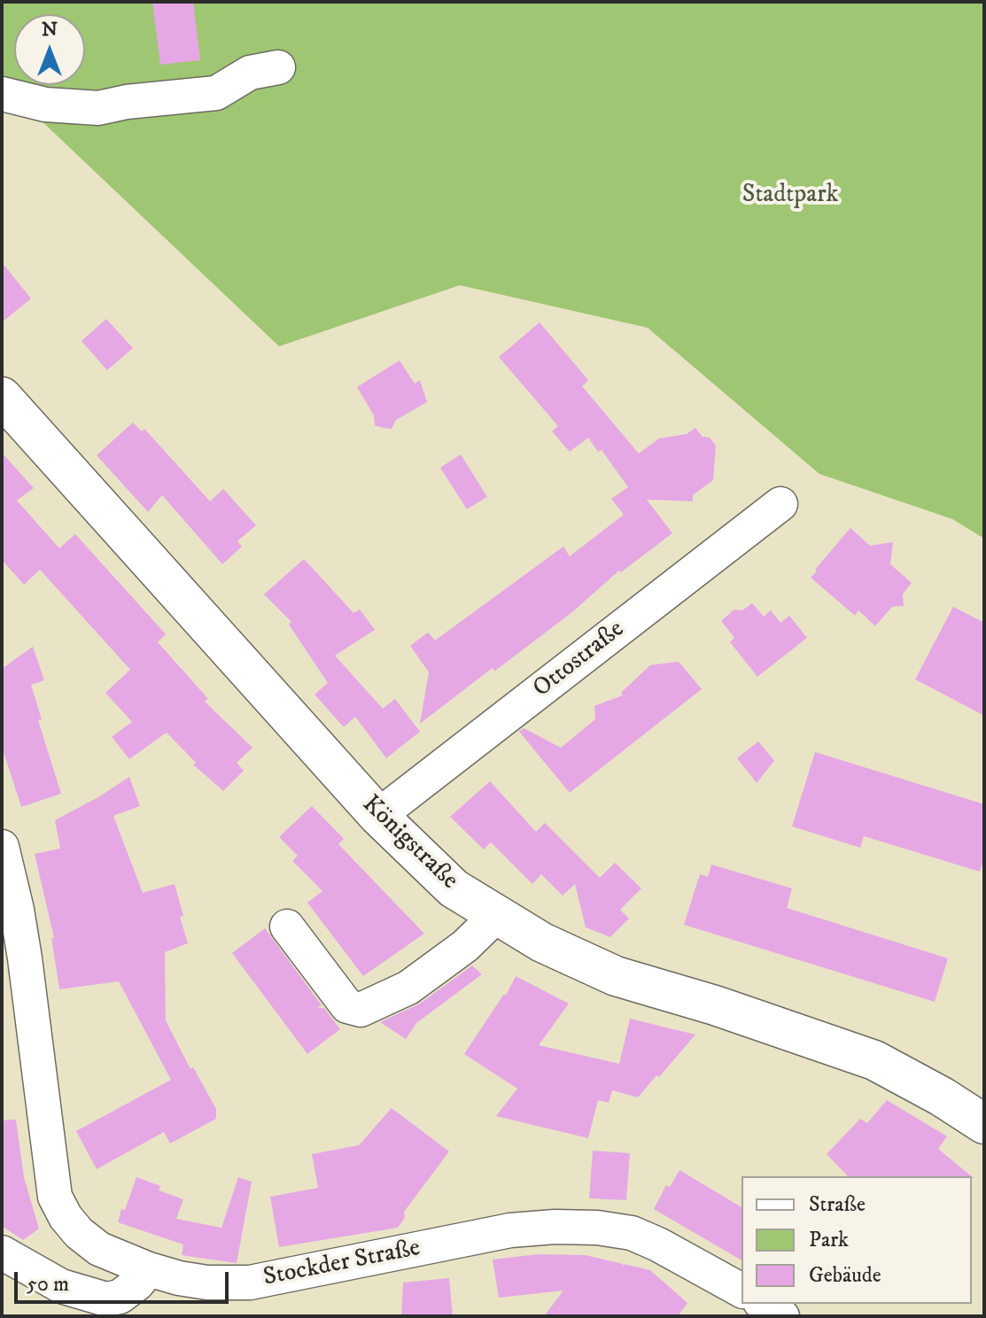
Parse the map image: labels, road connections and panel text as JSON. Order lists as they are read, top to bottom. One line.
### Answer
{"streets":{"main road":["Königstraße"],"street":["Ottostraße","Stockder Straße"]},"crossings":[["Ottostraße","Königstraße"]],"parks":["Stadtpark"],"legend":["Straße","Park","Gebäude"],"scale_bar":"50 m","north":"top"}
